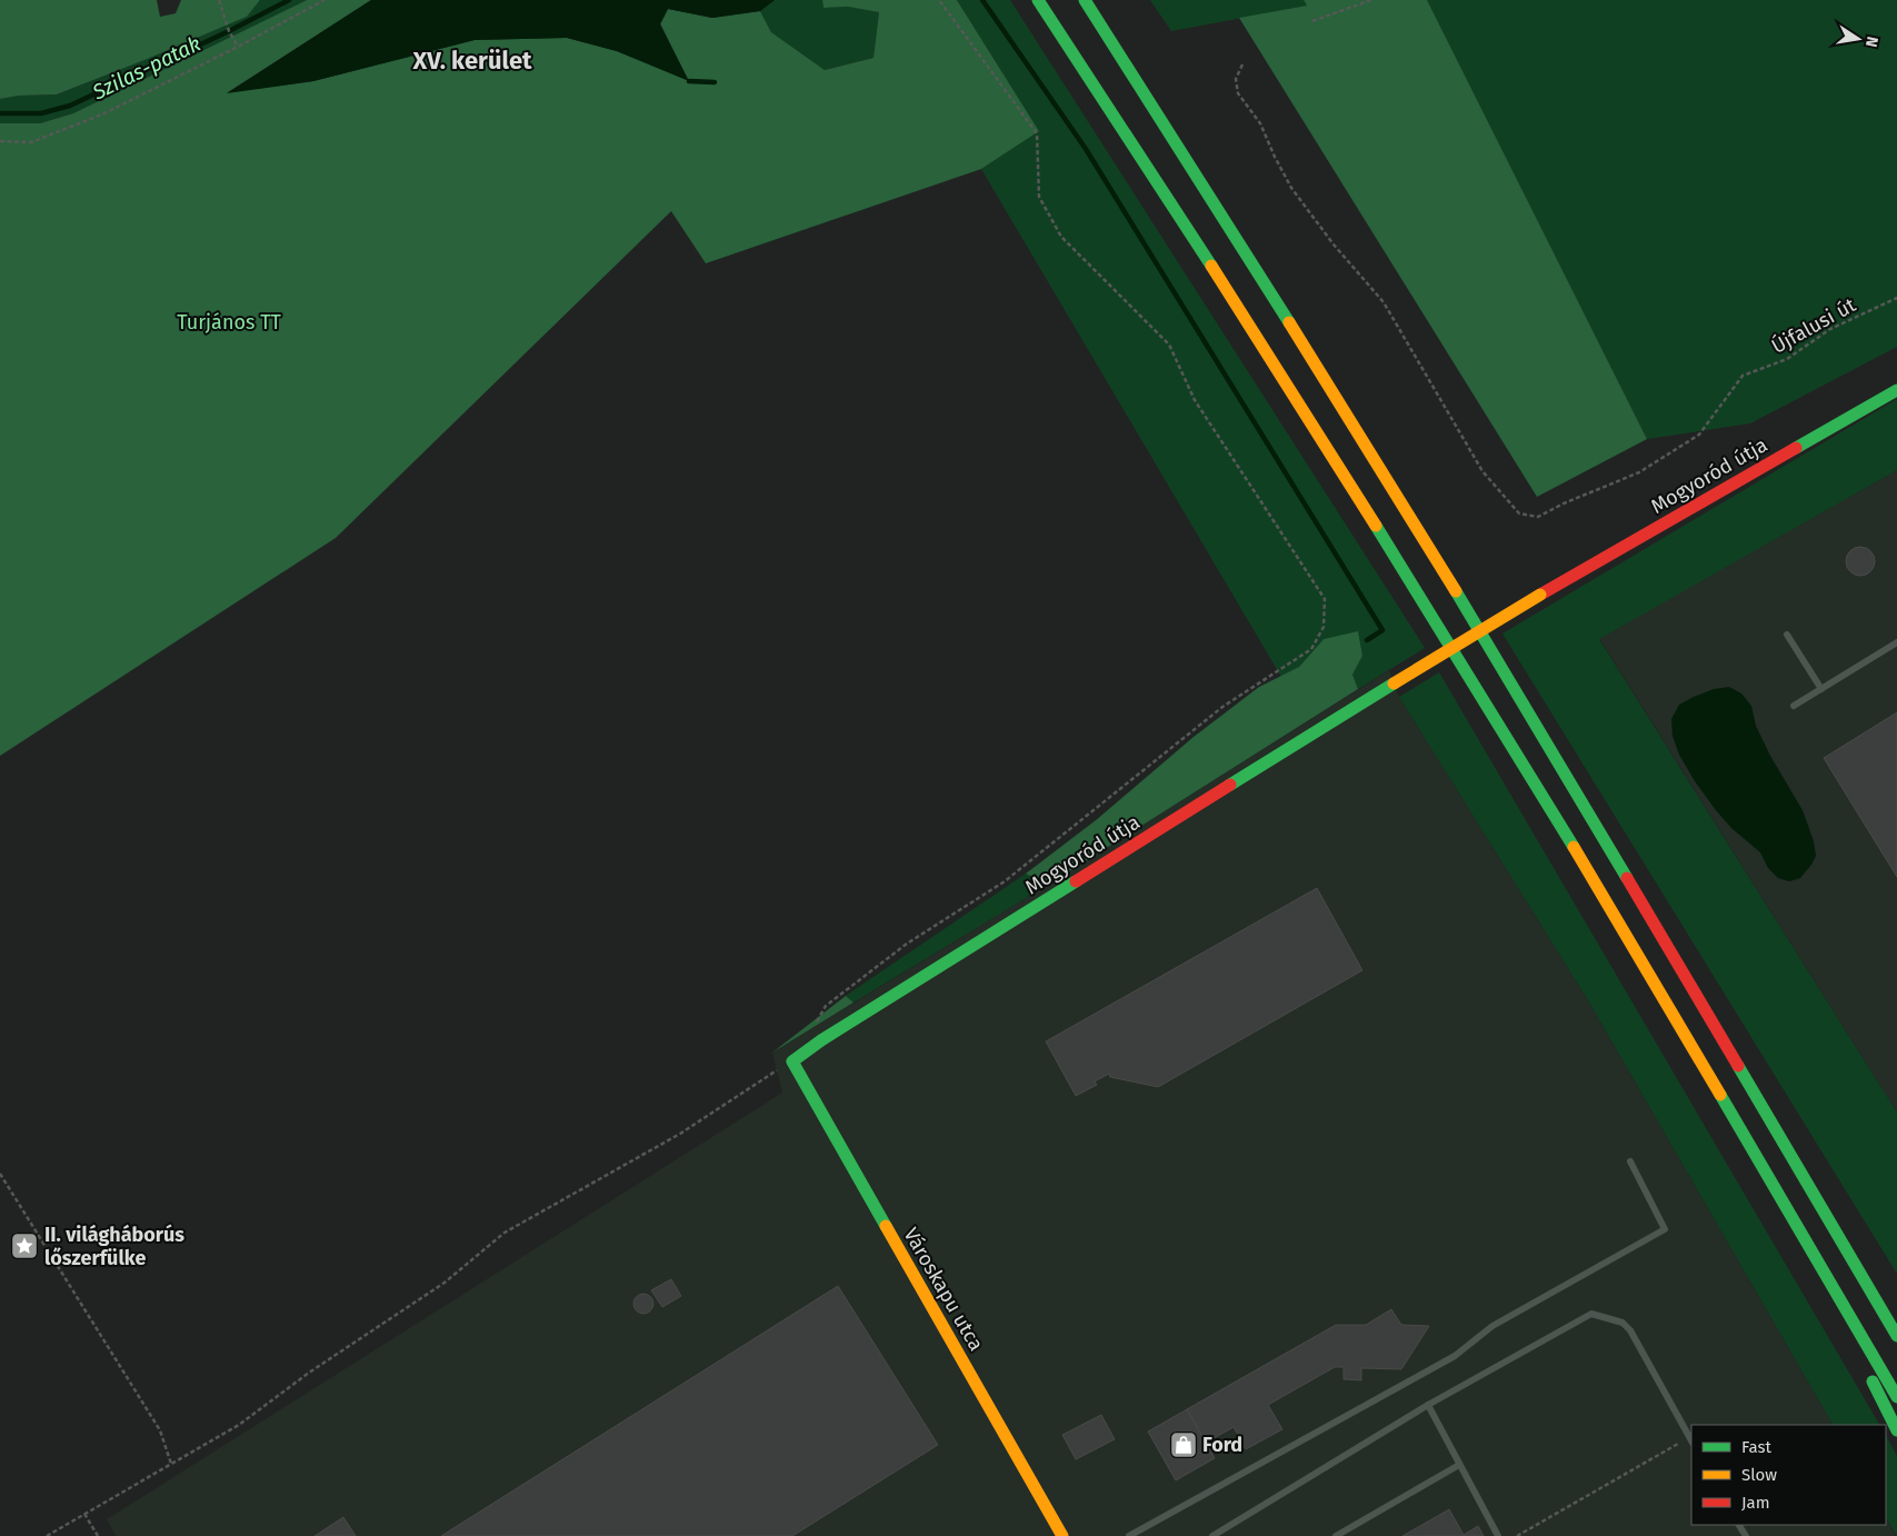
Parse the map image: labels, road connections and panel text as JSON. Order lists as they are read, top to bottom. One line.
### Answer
{"streets":{"main road":["Mogyoród útja","Városkapu utca"],"path":["Újfalusi út"]},"crossings":[["Mogyoród útja","Városkapu utca"]],"districts":["XV. kerület"],"water":["Szilas-patak"],"parks":["Turjános TT"],"places":{"place":["II. világháborús lőszerfülke"],"shop":["Ford"]},"legend":["Fast","Slow","Jam"],"north":"right"}
